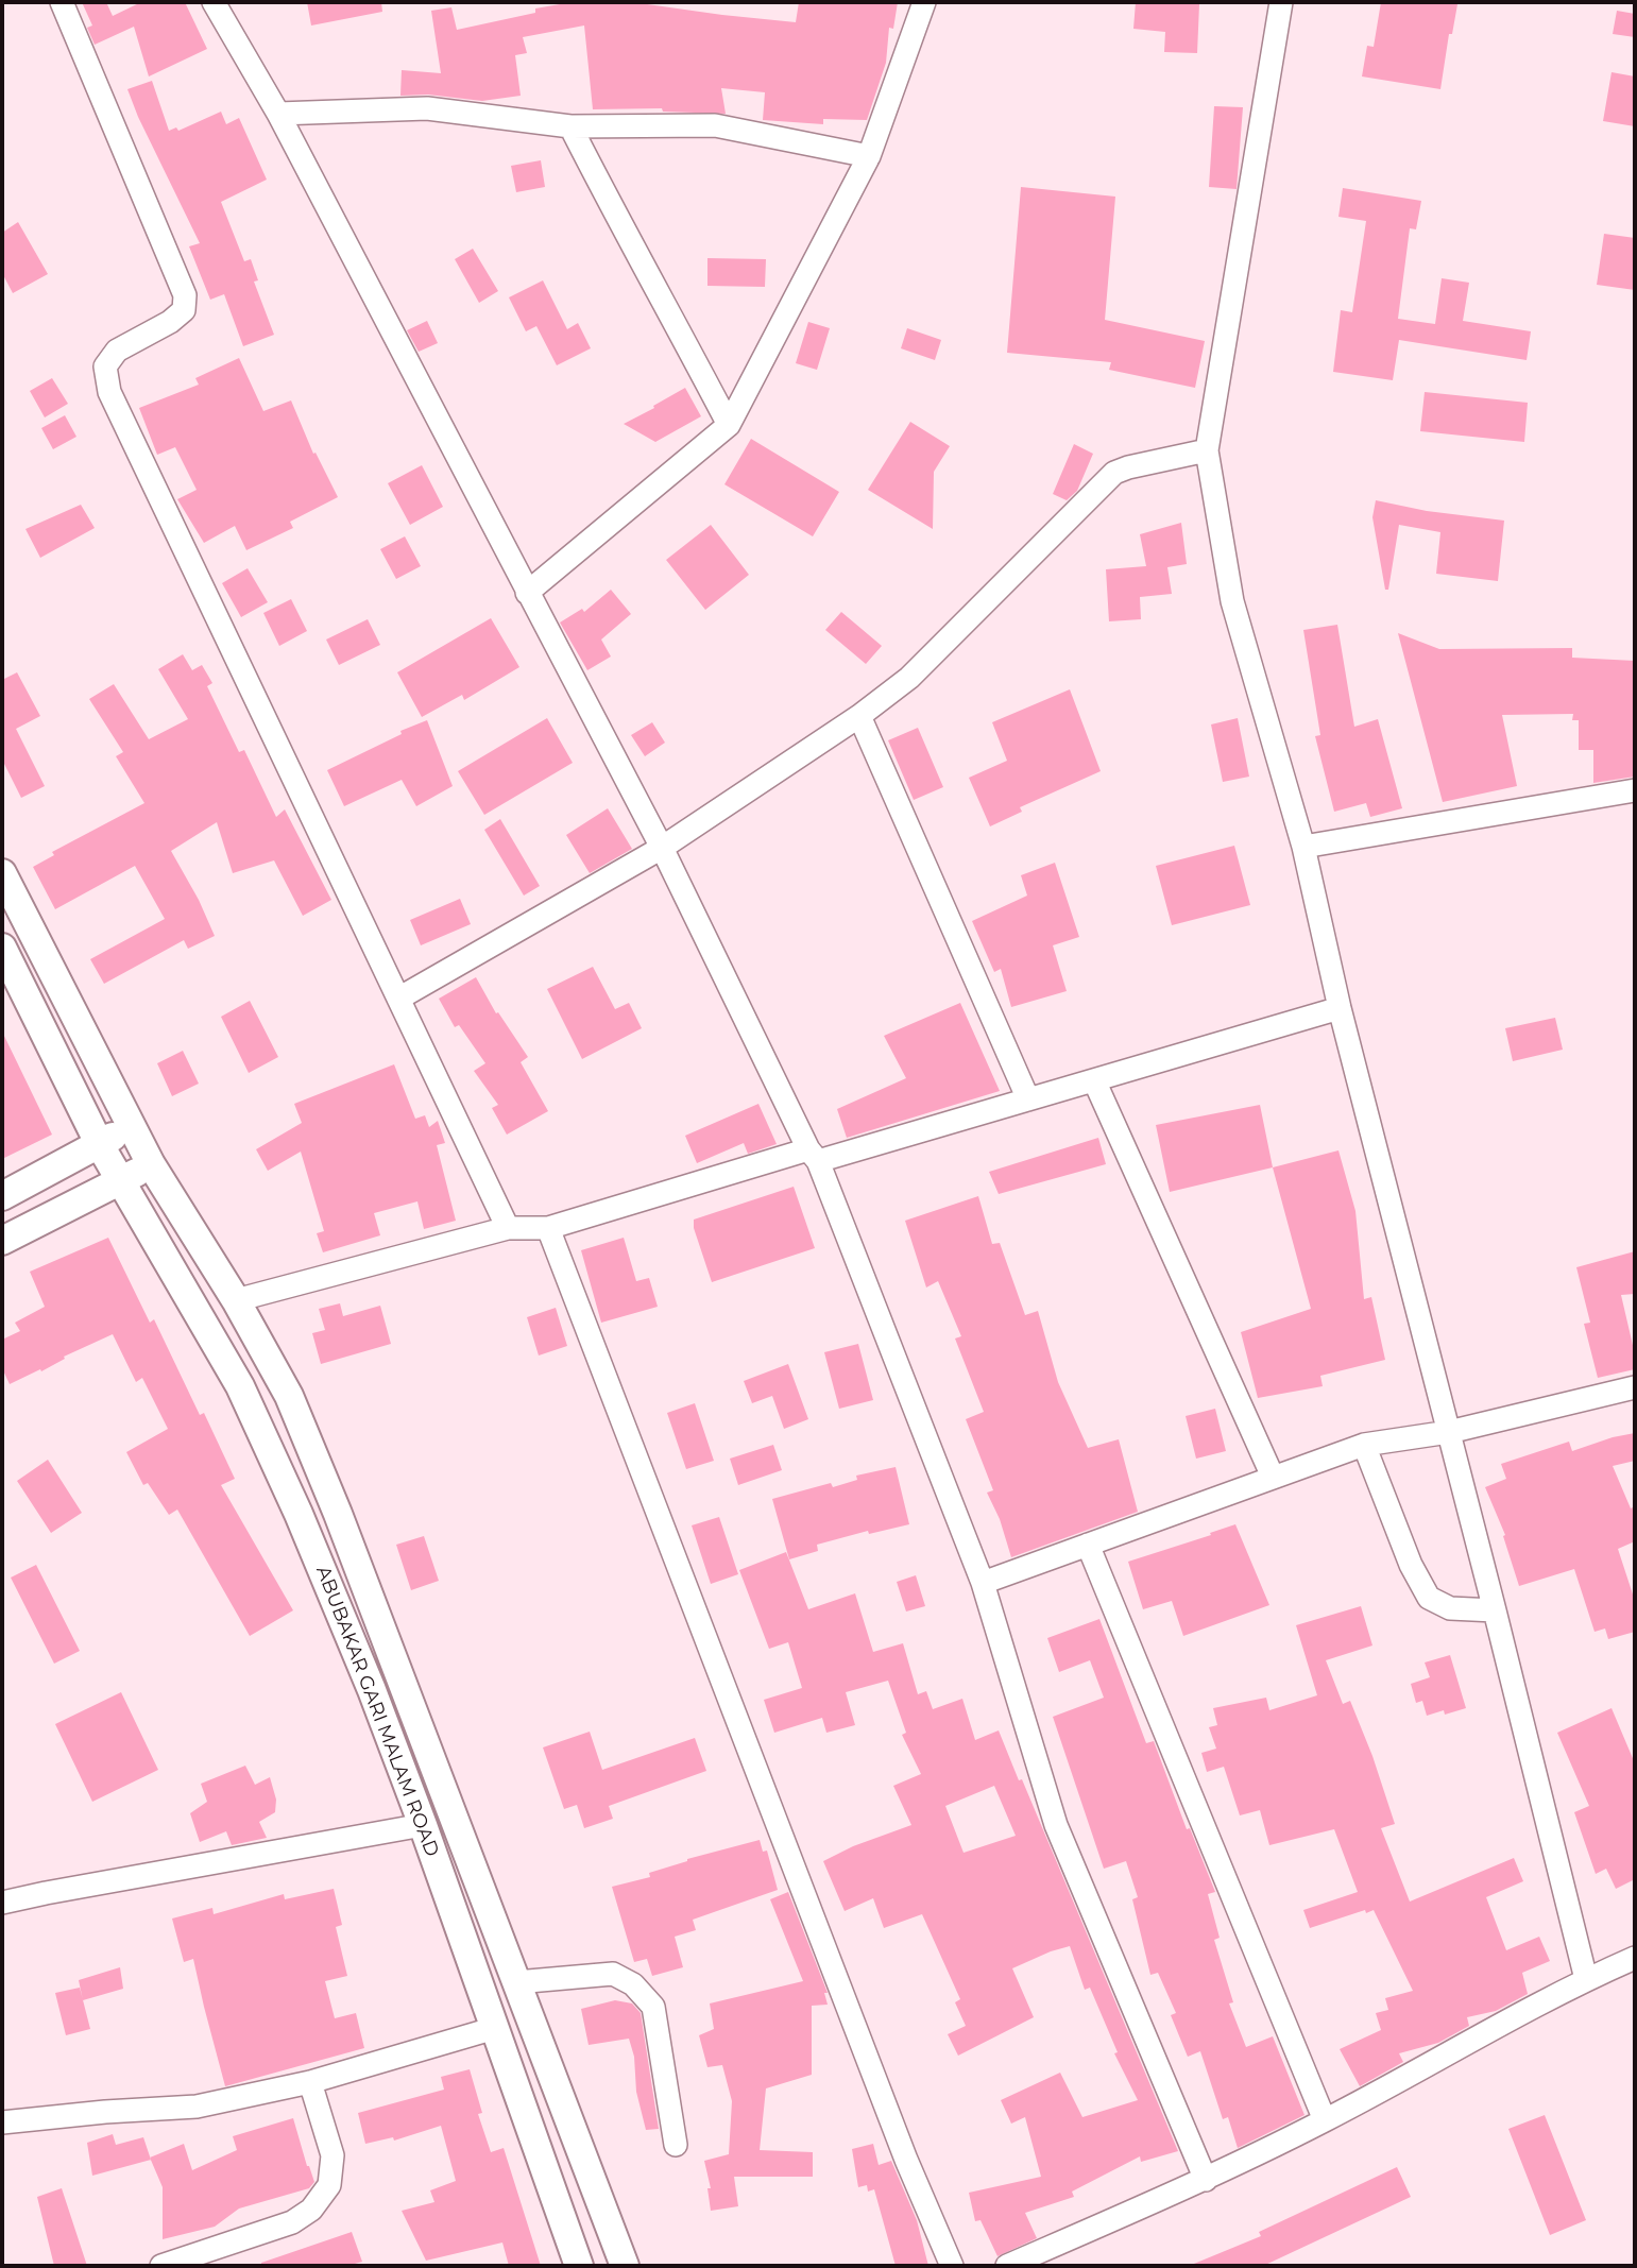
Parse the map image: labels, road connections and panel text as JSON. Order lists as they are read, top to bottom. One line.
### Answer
{"streets":{"street":["ABUBAKAR GARI MALAM ROAD"]}}
